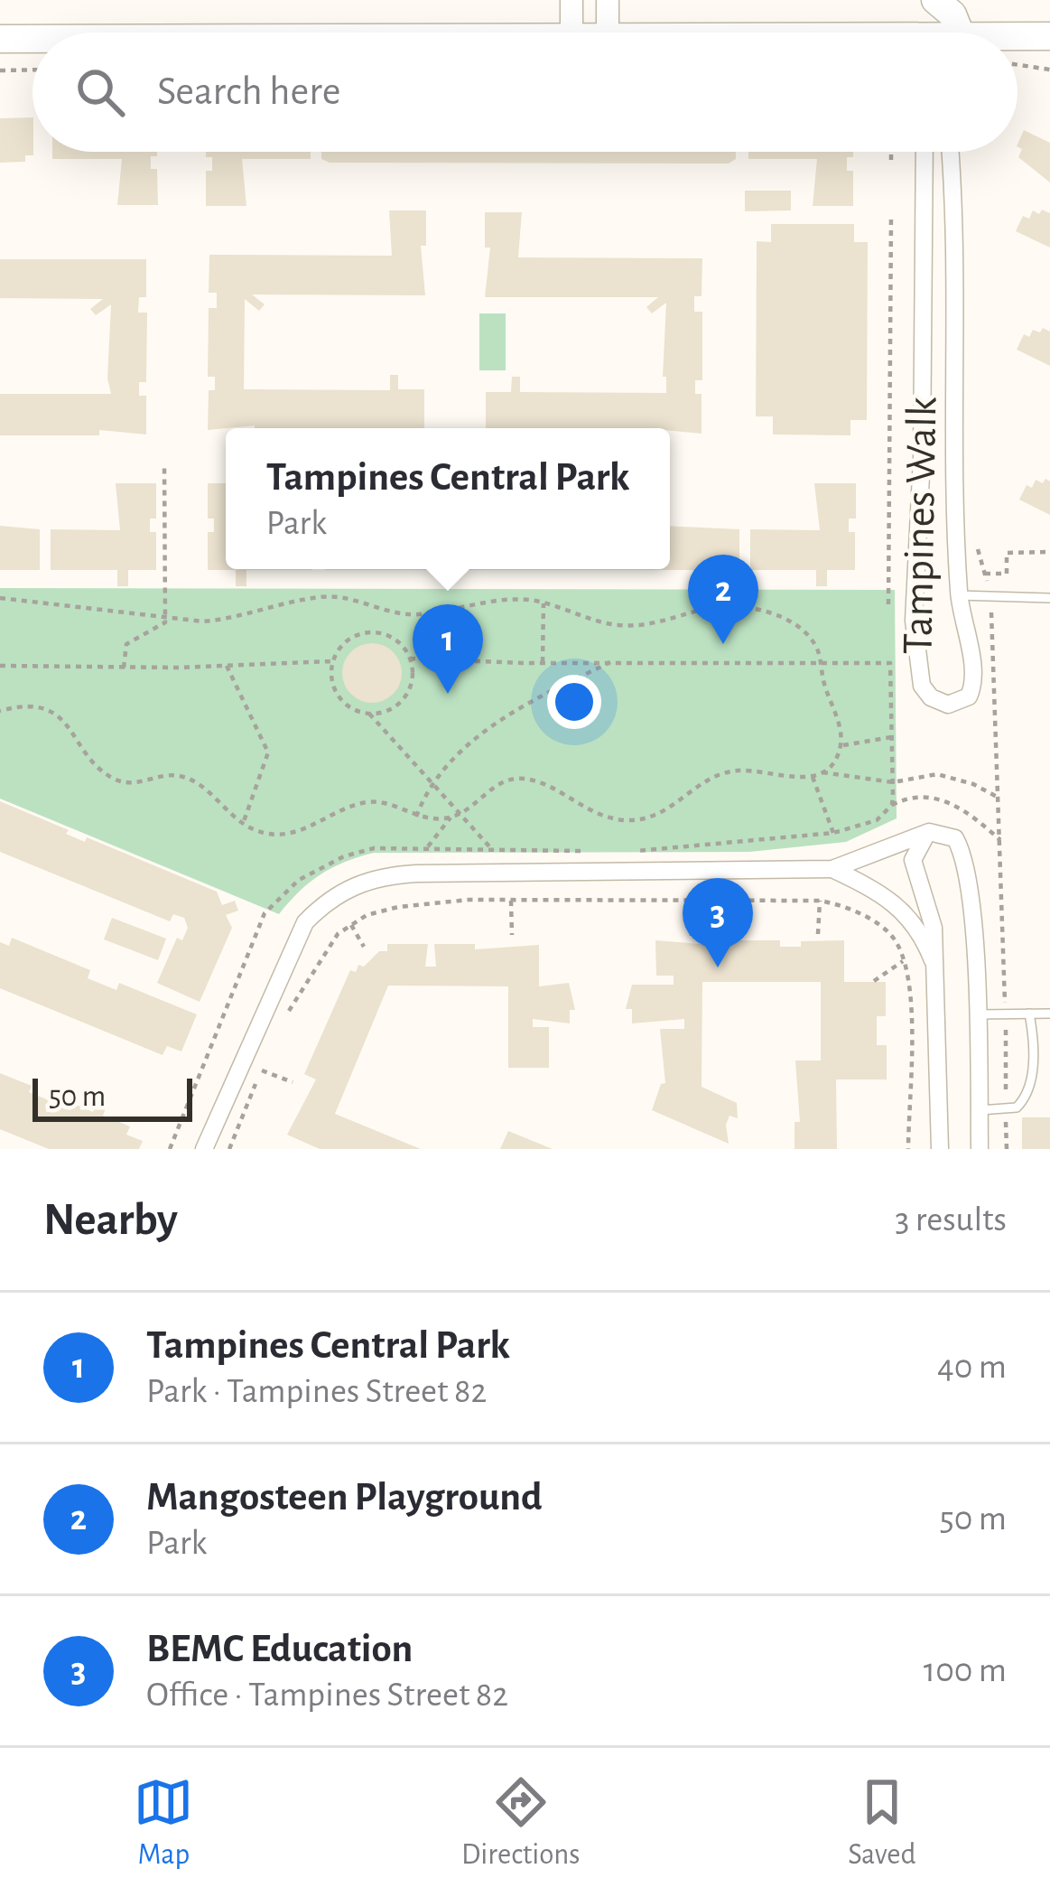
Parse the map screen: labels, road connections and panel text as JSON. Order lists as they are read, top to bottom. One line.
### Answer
{"streets":{"street":["Tampines Walk"]},"scale_bar":"50 m","page":{"search":"Search here","popup":["Tampines Central Park","Park"],"pins":["2","1","3"],"scale":"50 m","heading":["Nearby","3 results"],"list":[{"mark":"1","name":"Tampines Central Park","note":"Park · Tampines Street 82","value":"40 m"},{"mark":"2","name":"Mangosteen Playground","note":"Park","value":"50 m"},{"mark":"3","name":"BEMC Education","note":"Office · Tampines Street 82","value":"100 m"}],"nav":["Map","Directions","Saved"]}}
